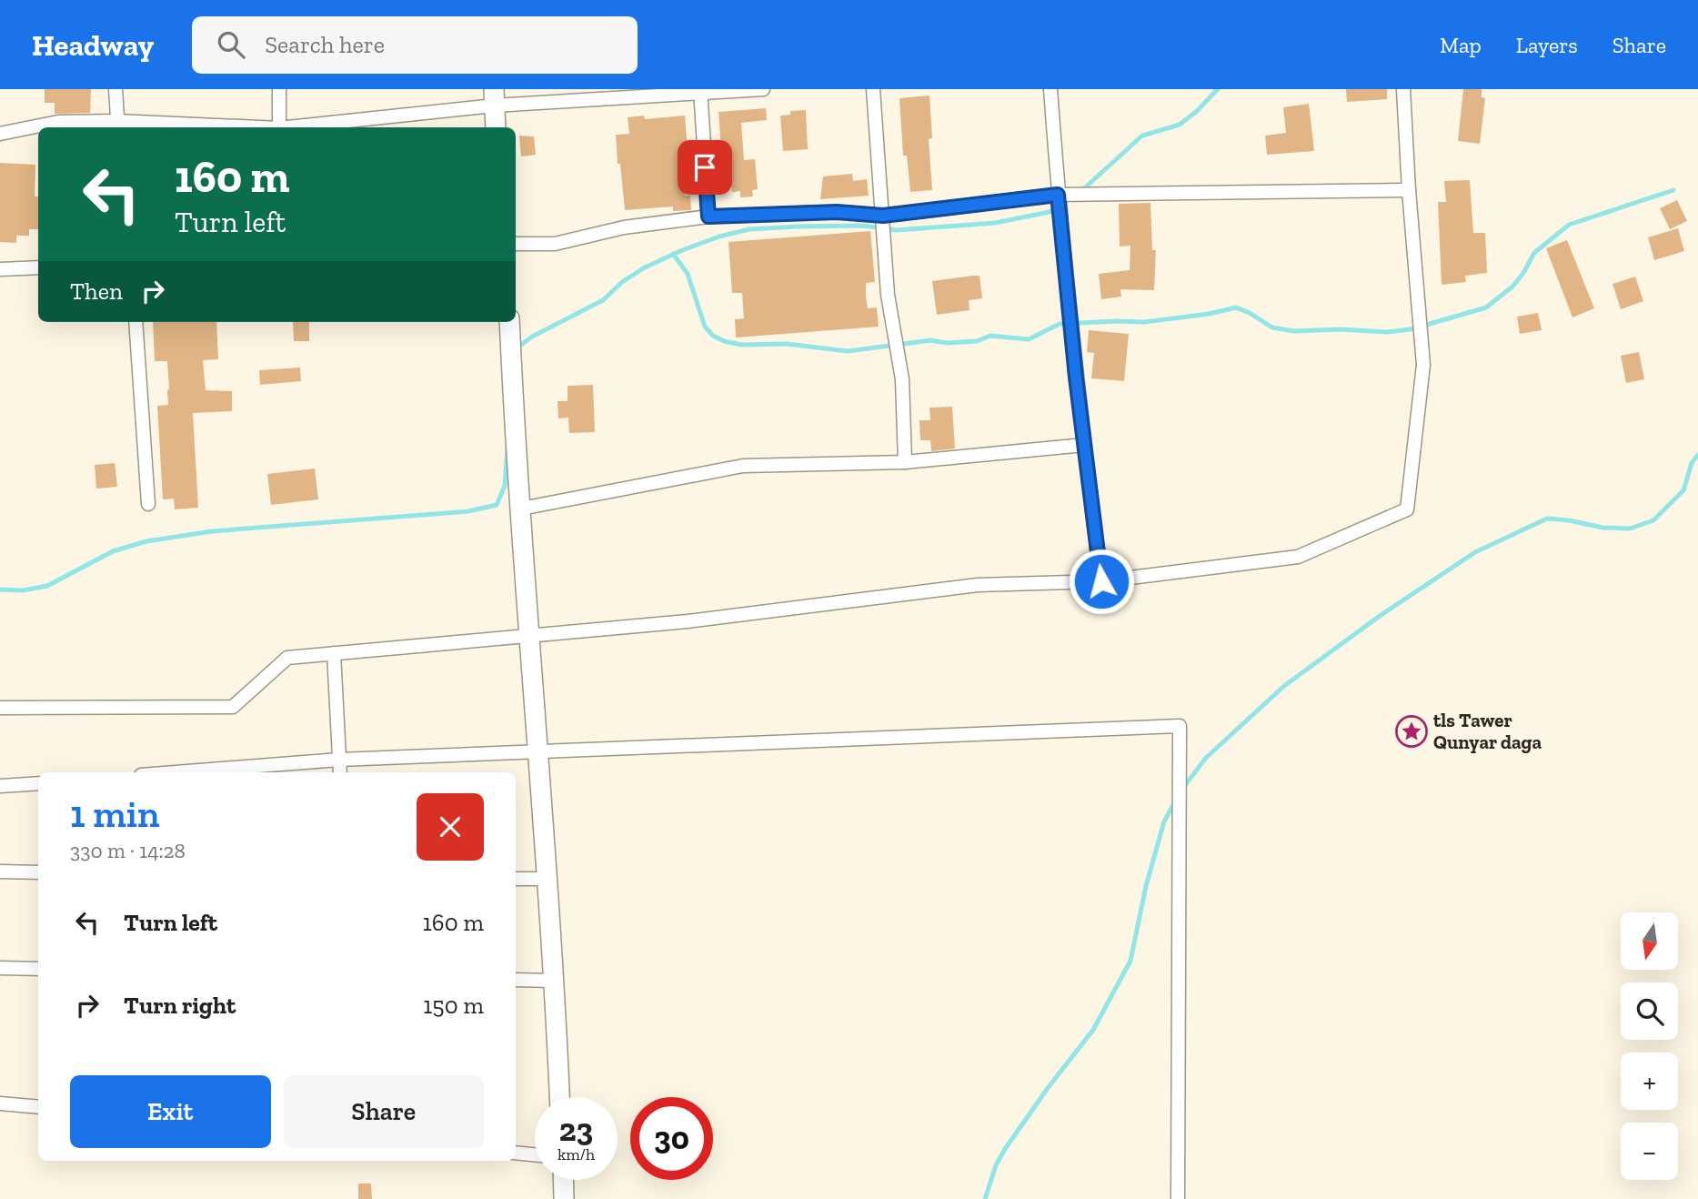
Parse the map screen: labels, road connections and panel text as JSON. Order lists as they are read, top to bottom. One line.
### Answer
{"places":{"place":["tls Tawer Qunyar daga"]},"north":"bottom","page":{"header":"Headway","search":"Search here","nav":["Map","Layers","Share"],"turn":["160 m","Turn left"],"then":"Then","heading":["1 min","330 m · 14:28"],"list":[{"name":"Turn left","value":"160 m"},{"name":"Turn right","value":"150 m"}],"map_buttons":["+","−"],"buttons":["Exit","Share"],"speed":"23 km/h","limit":"30"}}
